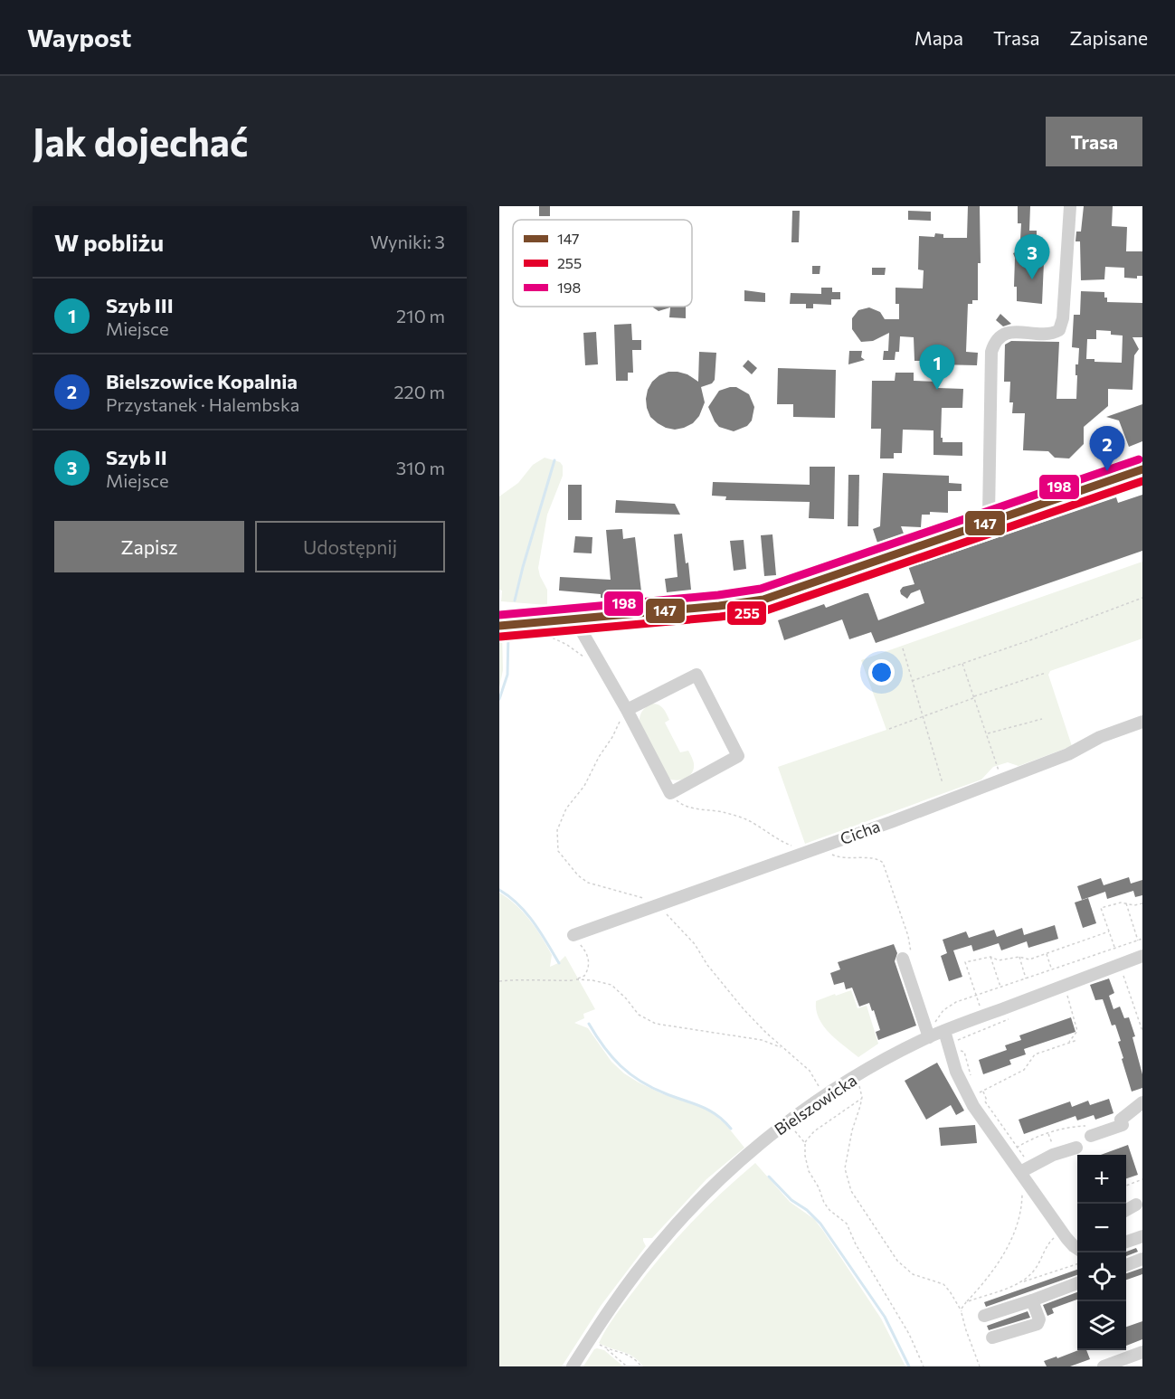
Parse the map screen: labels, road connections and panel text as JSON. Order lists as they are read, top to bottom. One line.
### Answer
{"streets":{"street":["Cicha","Bielszowicka"]},"lines":["transit line 198","transit line 147","transit line 255"],"legend":["147","255","198"],"page":{"header":"Waypost","nav":["Mapa","Trasa","Zapisane"],"buttons":["Trasa",["Zapisz","Udostępnij"]],"title":"Jak dojechać","heading":["W pobliżu","Wyniki: 3"],"pins":["3","1","2"],"list":[{"mark":"1","name":"Szyb III","note":"Miejsce","value":"210 m"},{"mark":"2","name":"Bielszowice Kopalnia","note":"Przystanek · Halembska","value":"220 m"},{"mark":"3","name":"Szyb II","note":"Miejsce","value":"310 m"}],"map_buttons":["+","−"]}}
